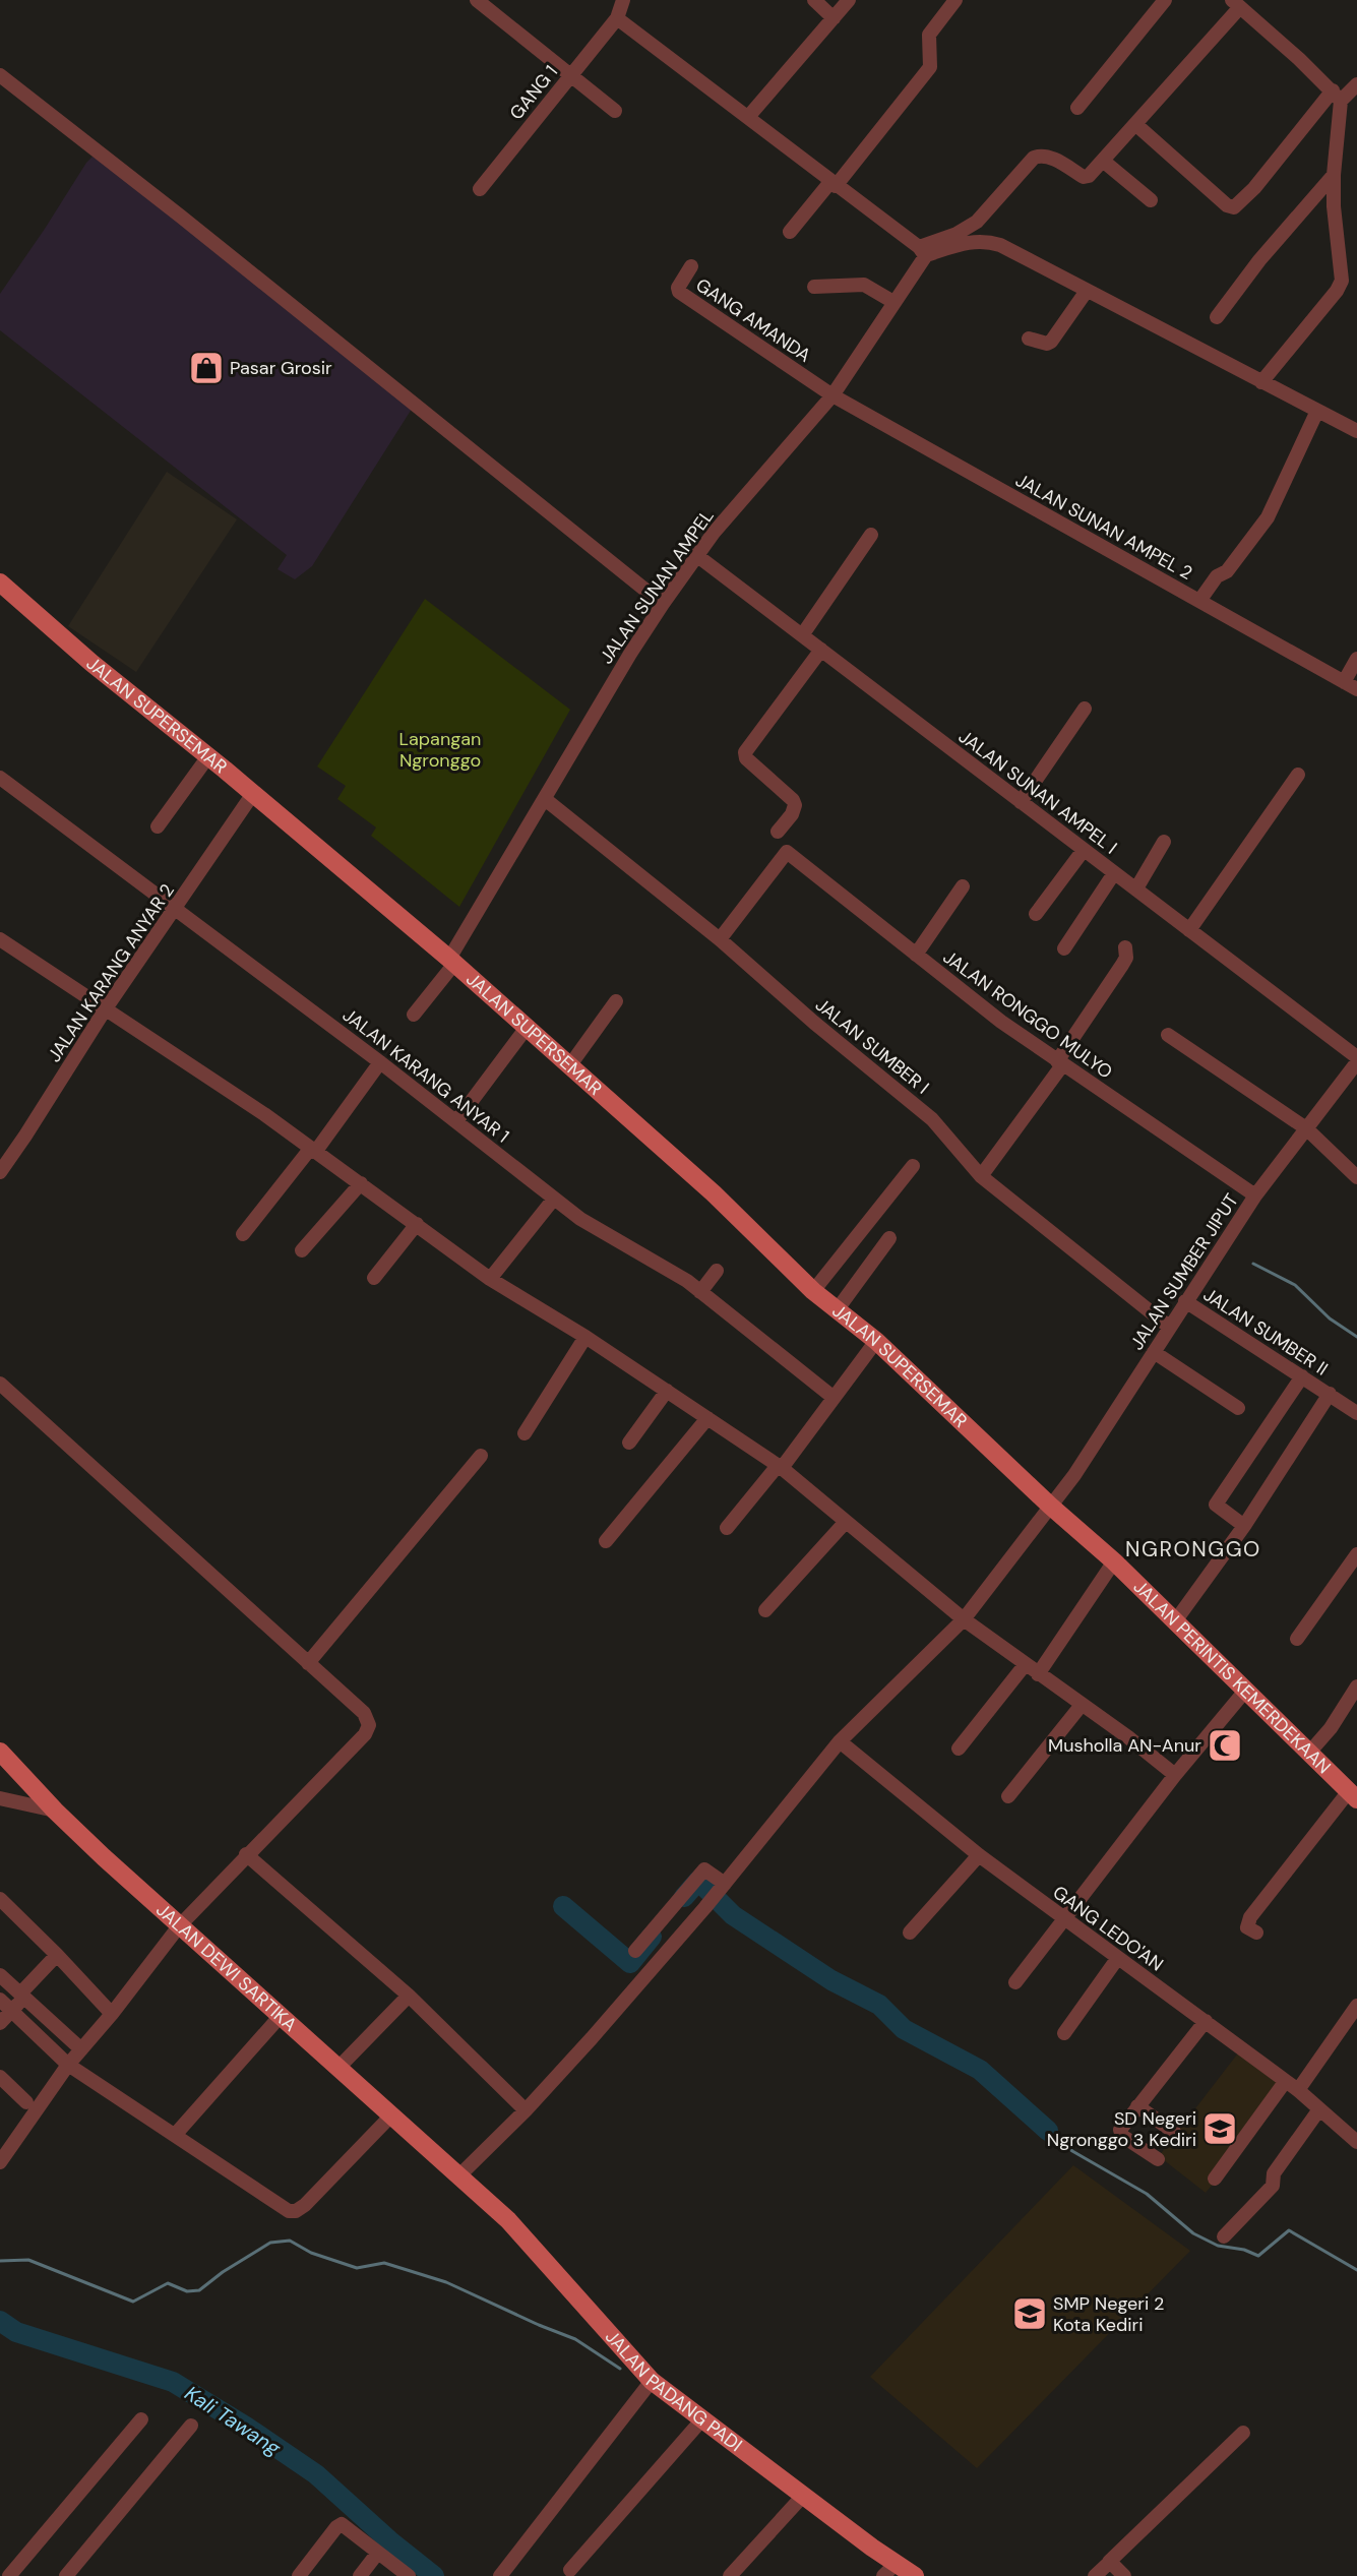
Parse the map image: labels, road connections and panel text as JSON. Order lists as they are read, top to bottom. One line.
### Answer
{"streets":{"main road":["JALAN SUPERSEMAR","JALAN PERINTIS KEMERDEKAAN","JALAN DEWI SARTIKA","JALAN PADANG PADI"],"street":["GANG 1","GANG AMANDA","JALAN SUNAN AMPEL 2","JALAN SUNAN AMPEL","JALAN SUNAN AMPEL I","JALAN KARANG ANYAR 2","JALAN RONGGO MULYO","JALAN SUMBER I","JALAN KARANG ANYAR 1","JALAN SUMBER JIPUT","JALAN SUMBER II","GANG LEDO'AN"]},"crossings":[["GANG AMANDA","JALAN SUNAN AMPEL 2"],["GANG AMANDA","JALAN SUNAN AMPEL"],["JALAN SUNAN AMPEL 2","JALAN SUNAN AMPEL"],["JALAN SUNAN AMPEL","JALAN SUPERSEMAR"],["JALAN SUNAN AMPEL","JALAN SUNAN AMPEL I"],["JALAN SUNAN AMPEL","JALAN SUMBER I"],["JALAN SUPERSEMAR","JALAN KARANG ANYAR 2"],["JALAN SUPERSEMAR","JALAN SUMBER JIPUT"],["JALAN SUPERSEMAR","JALAN PERINTIS KEMERDEKAAN"],["JALAN KARANG ANYAR 2","JALAN KARANG ANYAR 1"],["JALAN RONGGO MULYO","JALAN SUMBER I"],["JALAN RONGGO MULYO","JALAN SUMBER JIPUT"],["JALAN SUMBER I","JALAN SUMBER JIPUT"],["JALAN SUMBER JIPUT","JALAN SUMBER II"],["JALAN SUMBER JIPUT","JALAN PERINTIS KEMERDEKAAN"],["JALAN SUMBER JIPUT","GANG LEDO'AN"],["JALAN SUMBER JIPUT","JALAN DEWI SARTIKA"],["JALAN SUMBER JIPUT","JALAN PADANG PADI"],["JALAN DEWI SARTIKA","JALAN PADANG PADI"]],"districts":["NGRONGGO"],"water":["Kali Tawang"],"parks":["Lapangan Ngronggo"],"places":{"shop":["Pasar Grosir"],"mosque":["Musholla AN-Anur"],"school or university":["SD Negeri Ngronggo 3 Kediri","SMP Negeri 2 Kota Kediri"]}}
